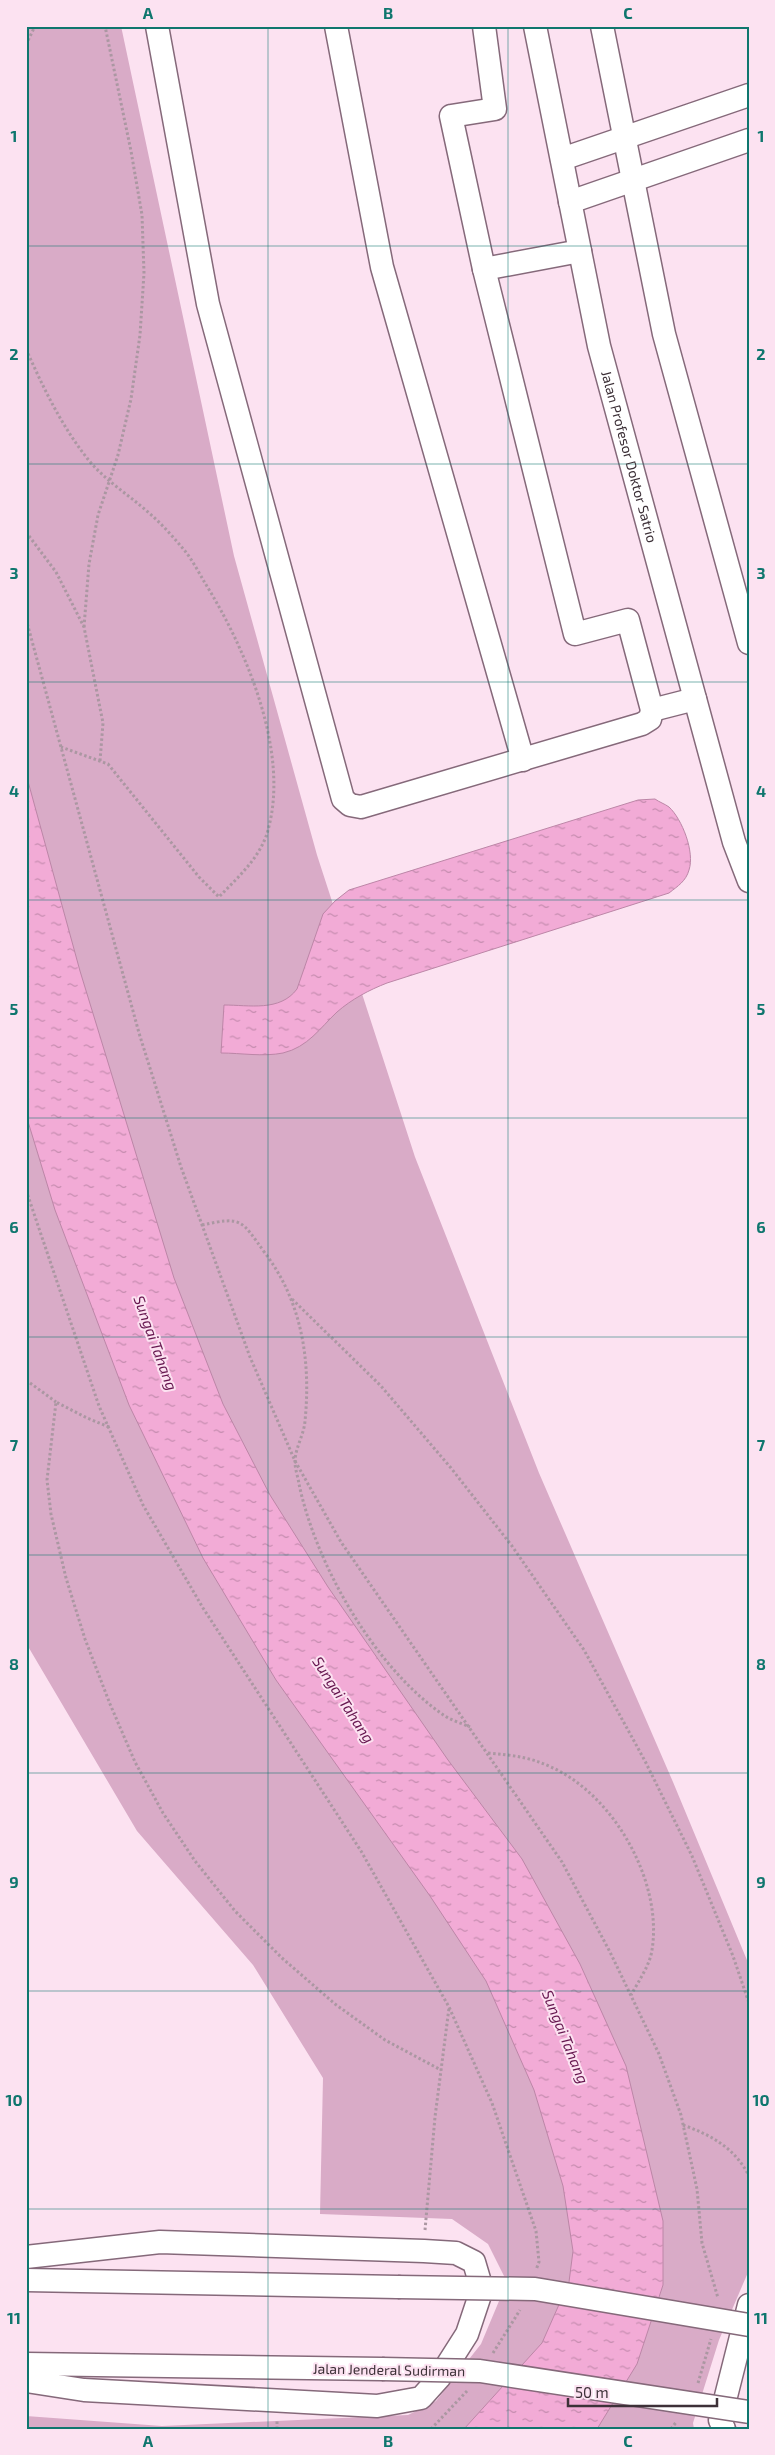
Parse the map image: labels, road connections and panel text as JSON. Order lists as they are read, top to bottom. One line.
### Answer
{"streets":{"street":["Jalan Profesor Doktor Satrio","Jalan Jenderal Sudirman"]},"water":["Sungai Tahang"],"scale_bar":"50 m","grid":{"columns":["A","B","C"],"rows":["1","2","3","4","5","6","7","8","9","10","11"]}}
